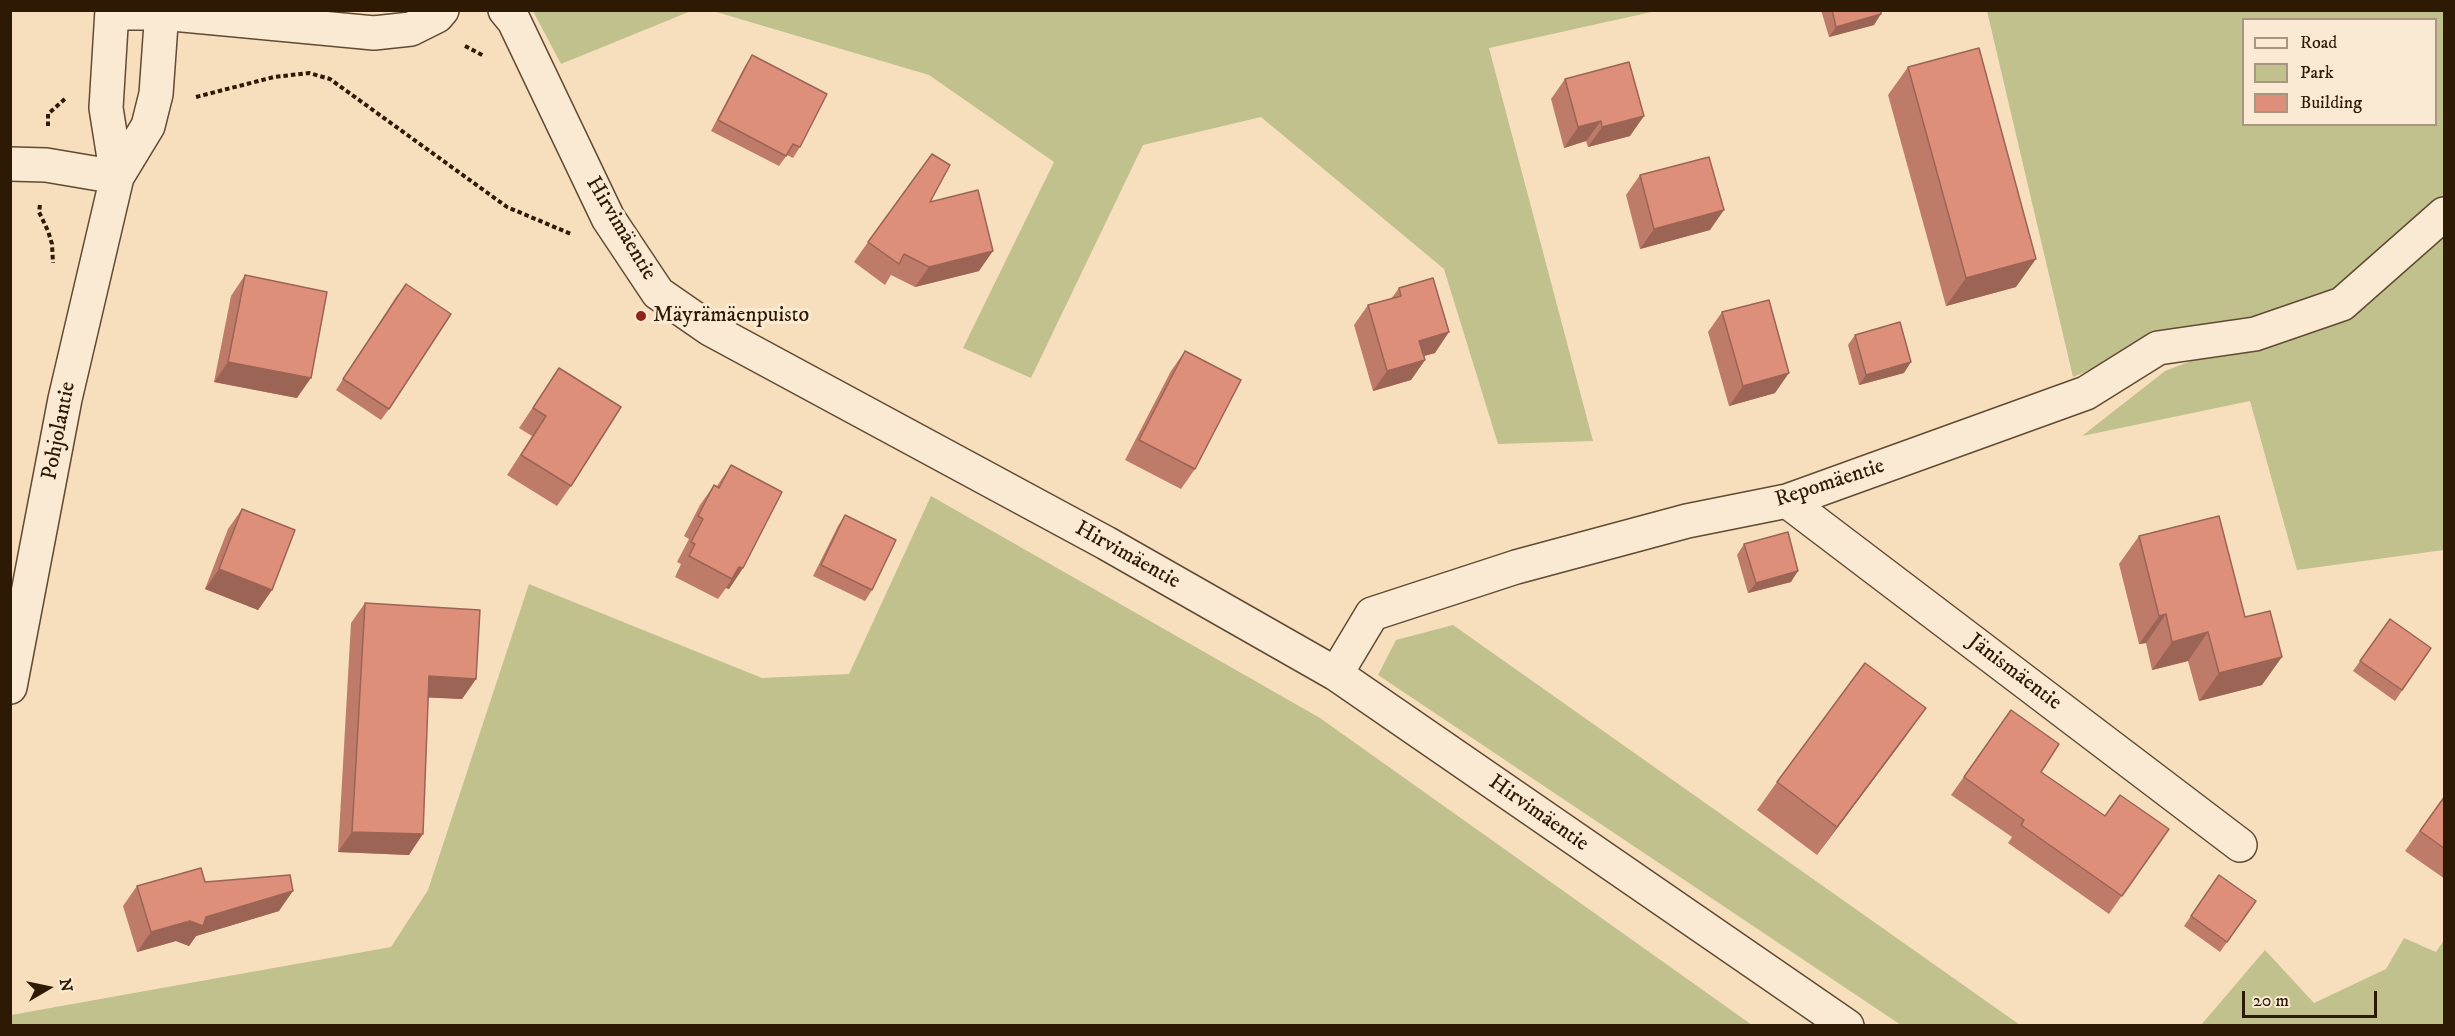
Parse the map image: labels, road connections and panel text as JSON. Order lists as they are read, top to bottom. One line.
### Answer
{"streets":{"street":["Hirvimäentie","Pohjolantie","Repomäentie","Jänismäentie"]},"crossings":[["Hirvimäentie","Repomäentie"],["Repomäentie","Jänismäentie"]],"places":["Mäyrämäenpuisto"],"legend":["Road","Park","Building"],"scale_bar":"20 m","north":"right"}
